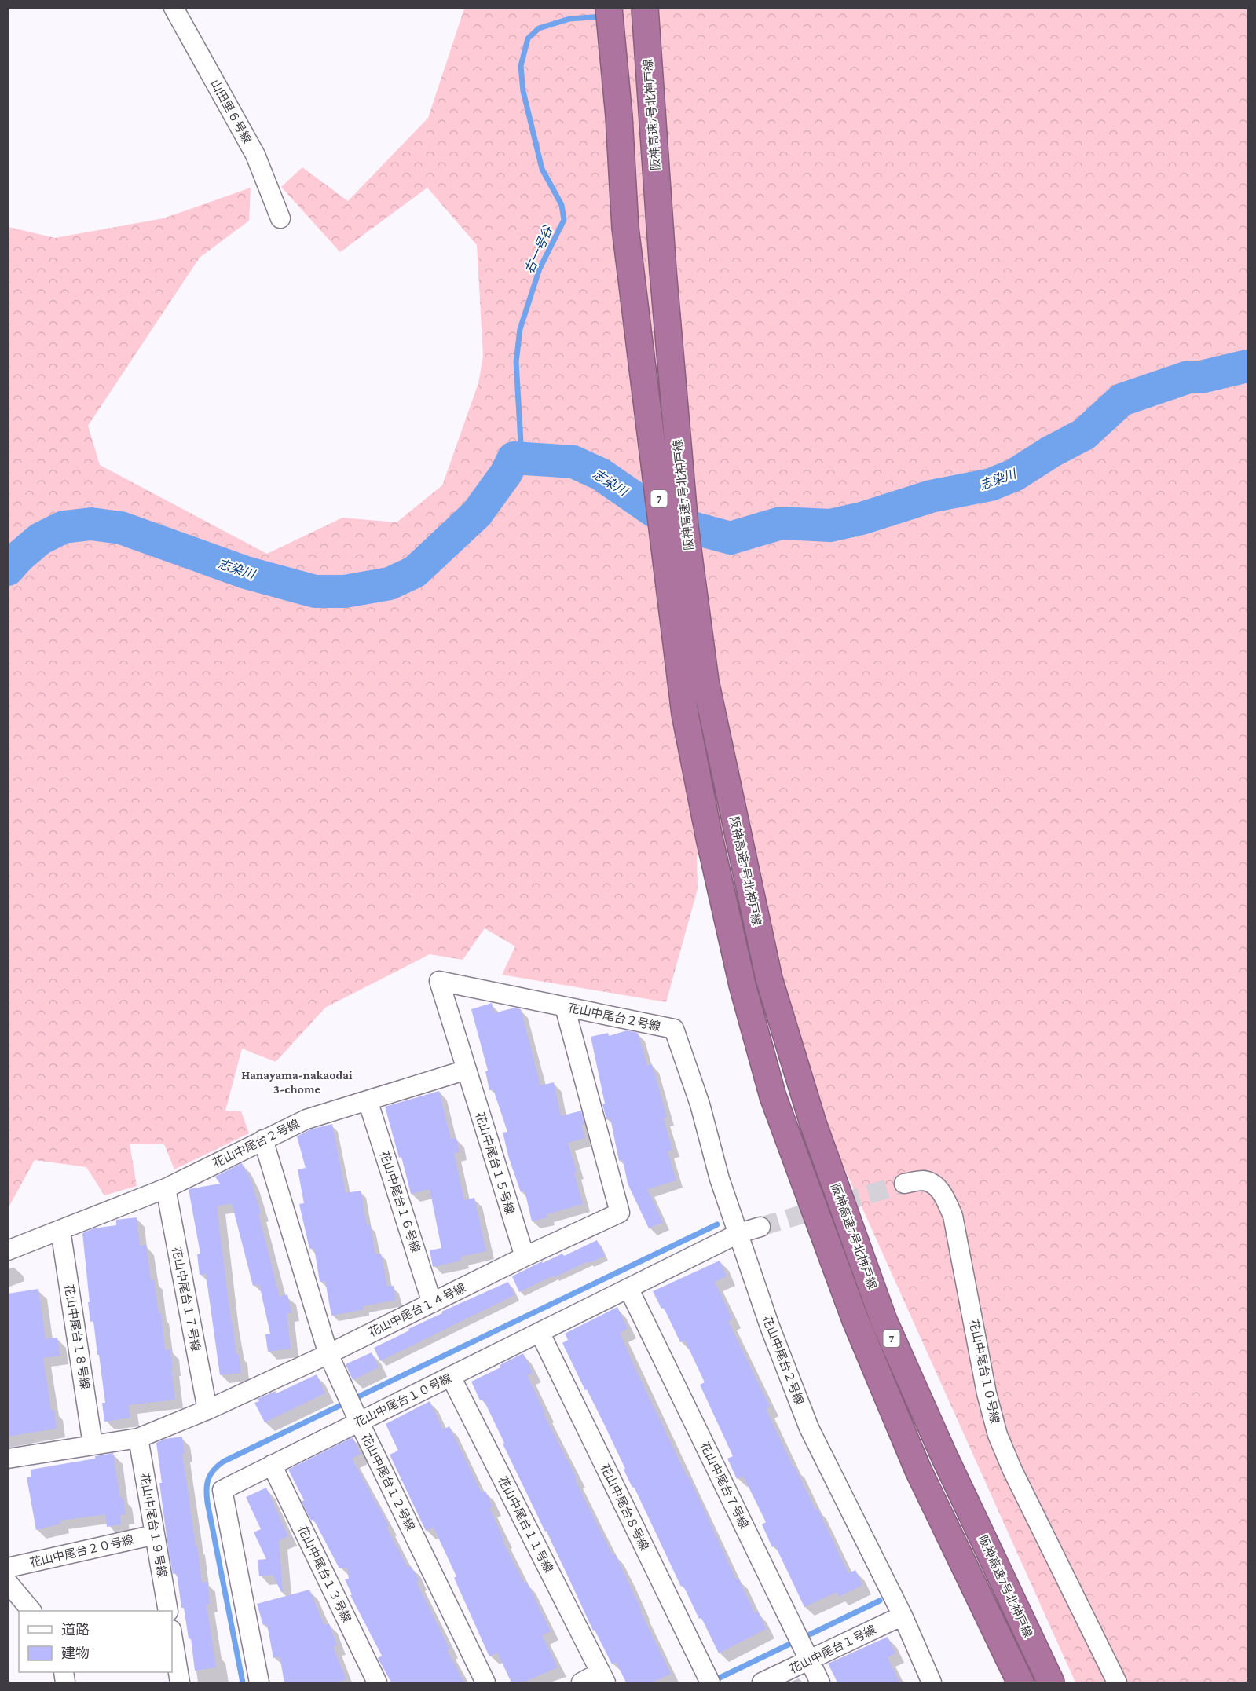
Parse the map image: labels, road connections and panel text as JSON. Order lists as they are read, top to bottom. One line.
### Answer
{"streets":{"highway":["阪神高速7号北神戸線","7"],"street":["山田里６号線","花山中尾台２号線","花山中尾台１５号線","花山中尾台１６号線","花山中尾台１７号線","花山中尾台１４号線","花山中尾台１８号線","花山中尾台１０号線","花山中尾台１２号線","花山中尾台７号線","花山中尾台８号線","花山中尾台１１号線","花山中尾台１９号線","花山中尾台２０号線","花山中尾台１３号線","花山中尾台１号線"]},"crossings":[["花山中尾台２号線","花山中尾台１５号線"],["花山中尾台２号線","花山中尾台１６号線"],["花山中尾台２号線","花山中尾台１７号線"],["花山中尾台２号線","花山中尾台１４号線"],["花山中尾台２号線","花山中尾台１８号線"],["花山中尾台２号線","花山中尾台１０号線"],["花山中尾台２号線","花山中尾台１２号線"],["花山中尾台２号線","花山中尾台１号線"],["花山中尾台１５号線","花山中尾台１４号線"],["花山中尾台１６号線","花山中尾台１４号線"],["花山中尾台１７号線","花山中尾台１４号線"],["花山中尾台１４号線","花山中尾台１８号線"],["花山中尾台１４号線","花山中尾台１２号線"],["花山中尾台１４号線","花山中尾台１９号線"],["花山中尾台１０号線","花山中尾台１２号線"],["花山中尾台１０号線","花山中尾台７号線"],["花山中尾台１０号線","花山中尾台８号線"],["花山中尾台１０号線","花山中尾台１１号線"],["花山中尾台１０号線","花山中尾台１３号線"],["花山中尾台７号線","花山中尾台１号線"],["花山中尾台１９号線","花山中尾台２０号線"]],"districts":["Hanayama-nakaodai 3-chome"],"water":["右一号谷","志染川"],"legend":["道路","建物"]}
